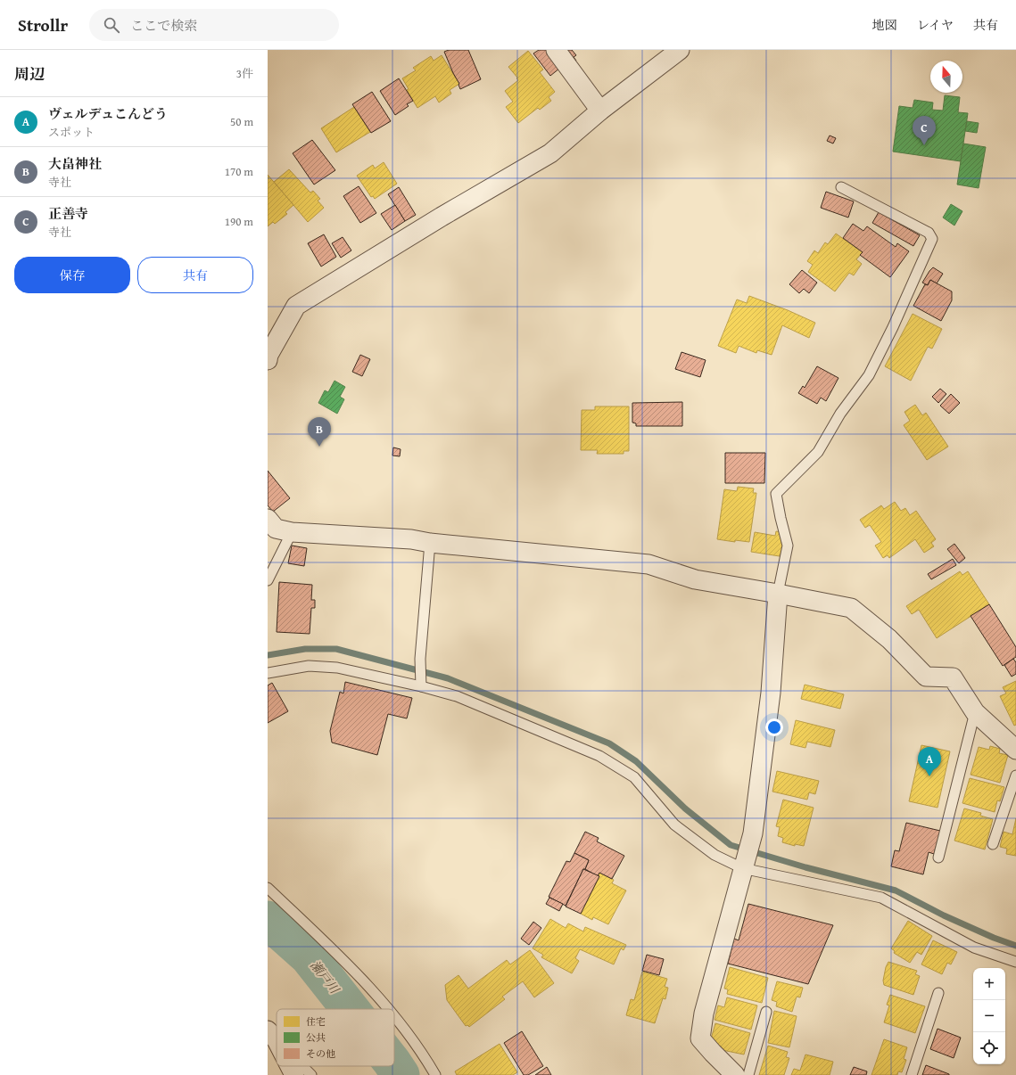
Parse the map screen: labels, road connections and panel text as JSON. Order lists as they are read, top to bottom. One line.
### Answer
{"water":["瀬戸川"],"legend":["住宅","公共","その他"],"north":"top","page":{"header":"Strollr","search":"ここで検索","nav":["地図","レイヤ","共有"],"heading":["周辺","3件"],"list":[{"mark":"A","name":"ヴェルデュこんどう","note":"スポット","value":"50 m"},{"mark":"B","name":"大畠神社","note":"寺社","value":"170 m"},{"mark":"C","name":"正善寺","note":"寺社","value":"190 m"}],"pins":["C","B","A"],"buttons":["保存","共有"],"map_buttons":["+","−"]}}
